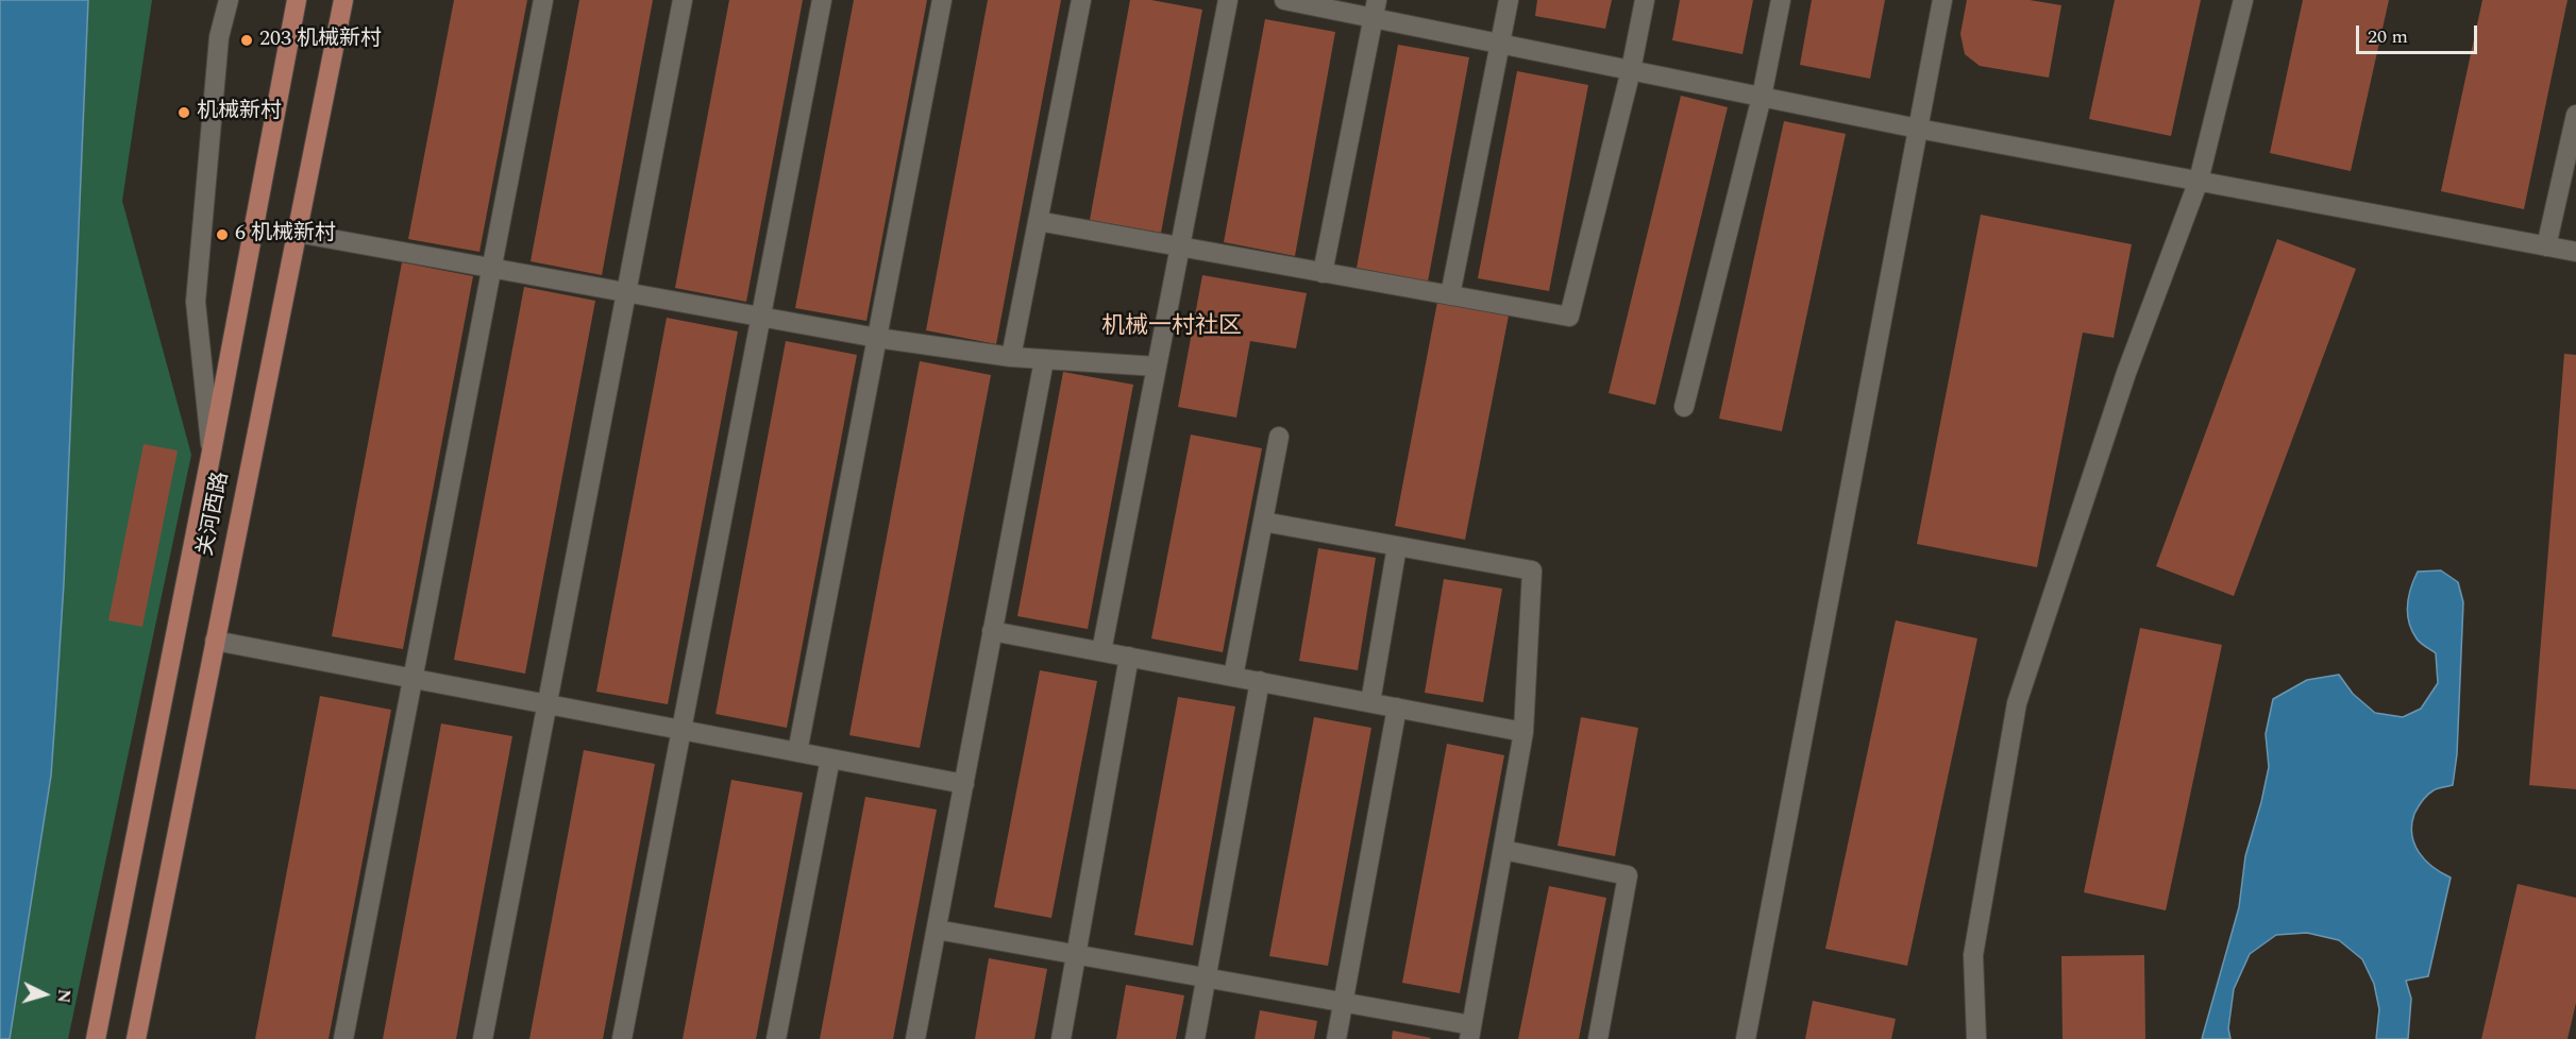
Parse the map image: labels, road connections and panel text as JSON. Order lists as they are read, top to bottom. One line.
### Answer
{"streets":{"main road":["关河西路"]},"districts":["机械一村社区"],"places":["203 机械新村","机械新村","6 机械新村"],"scale_bar":"20 m","north":"right"}
